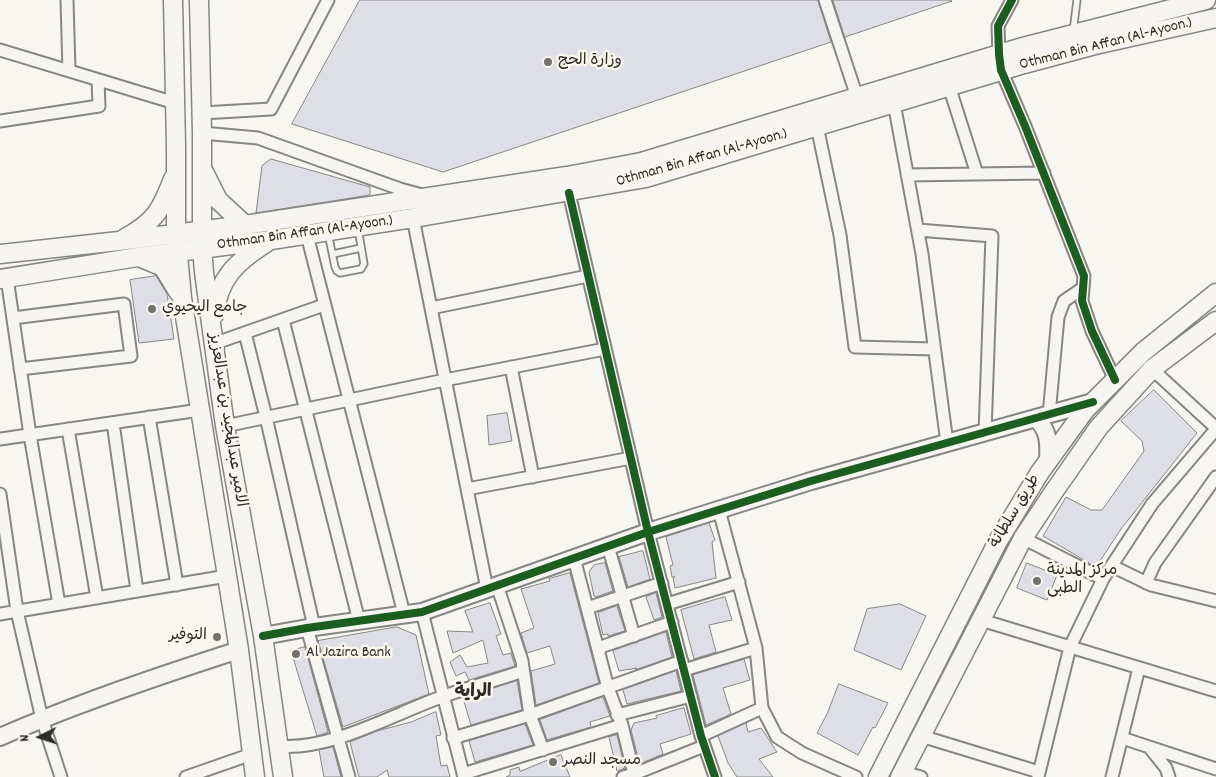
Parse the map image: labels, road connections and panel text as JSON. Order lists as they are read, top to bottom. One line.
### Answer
{"streets":{"main road":["Othman Bin Affan (Al-Ayoon.)","الامير عبدالمجيد بن عبدالعزيز","طريق سلطانة"]},"crossings":[["Othman Bin Affan (Al-Ayoon.)","الامير عبدالمجيد بن عبدالعزيز"]],"districts":["الراية"],"places":["وزارة الحج","جامع اليحيوي","مرکز المدینة الطبی","التوفير","Al Jazira Bank","مسجد النصر"],"north":"left"}
